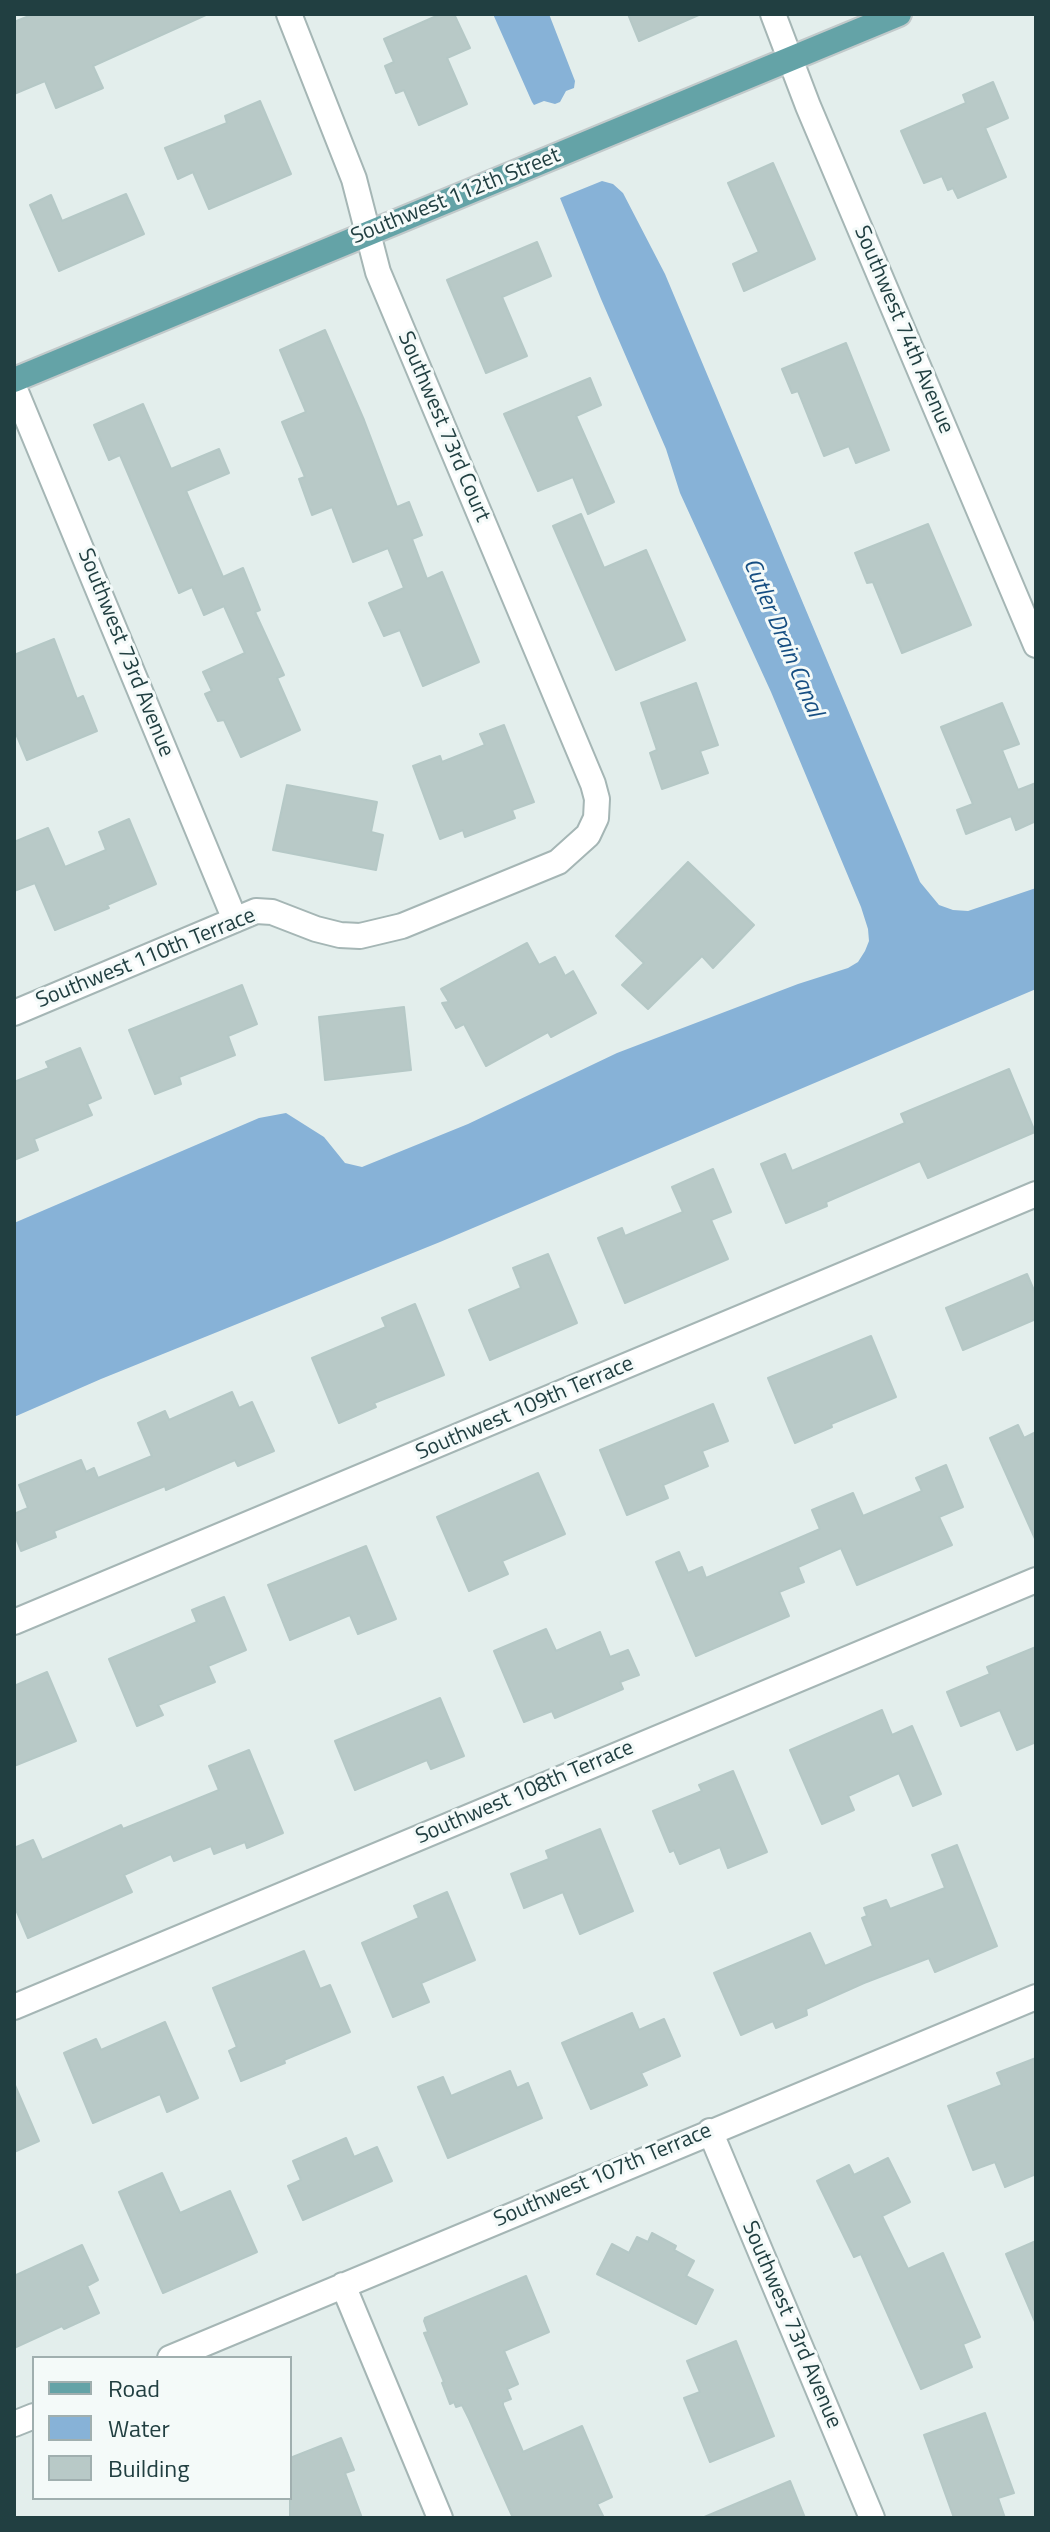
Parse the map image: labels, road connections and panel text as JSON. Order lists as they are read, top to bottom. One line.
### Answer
{"streets":{"main road":["Southwest 112th Street"],"street":["Southwest 74th Avenue","Southwest 73rd Court","Southwest 73rd Avenue","Southwest 110th Terrace","Southwest 109th Terrace","Southwest 108th Terrace","Southwest 107th Terrace"]},"crossings":[["Southwest 112th Street","Southwest 74th Avenue"],["Southwest 112th Street","Southwest 73rd Court"],["Southwest 73rd Court","Southwest 110th Terrace"],["Southwest 73rd Avenue","Southwest 110th Terrace"],["Southwest 73rd Avenue","Southwest 107th Terrace"]],"water":["Cutler Drain Canal"],"legend":["Road","Water","Building"]}
